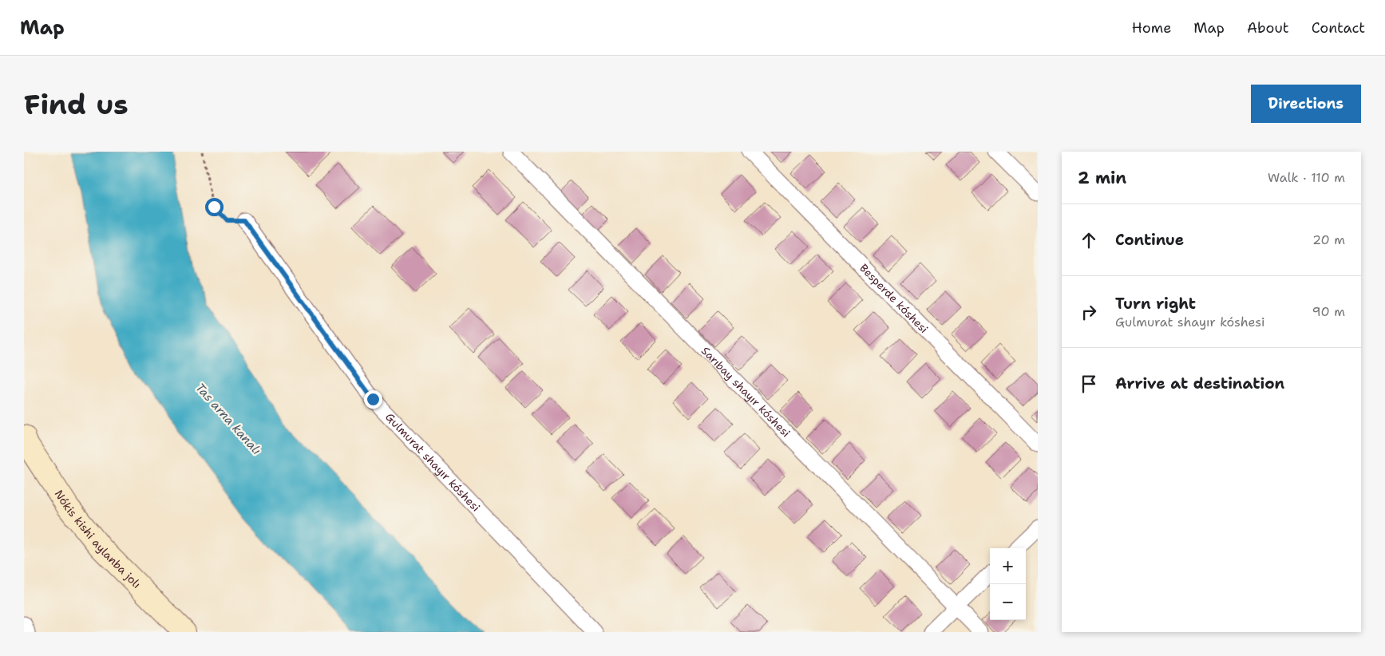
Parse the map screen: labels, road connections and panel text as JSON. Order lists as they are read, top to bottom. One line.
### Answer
{"streets":{"main road":["Nókis kishi aylanba jolı"],"street":["Besperde kóshesi","Sarıbay shayır kóshesi","Gulmurat shayır kóshesi"]},"water":["Tas arna kanalı"],"page":{"header":"Map","nav":["Home","Map","About","Contact"],"buttons":"Directions","title":"Find us","heading":["2 min","Walk · 110 m"],"list":[["Continue","20 m"],["Turn right","Gulmurat shayır kóshesi","90 m"],"Arrive at destination"],"map_buttons":["+","−"]}}
